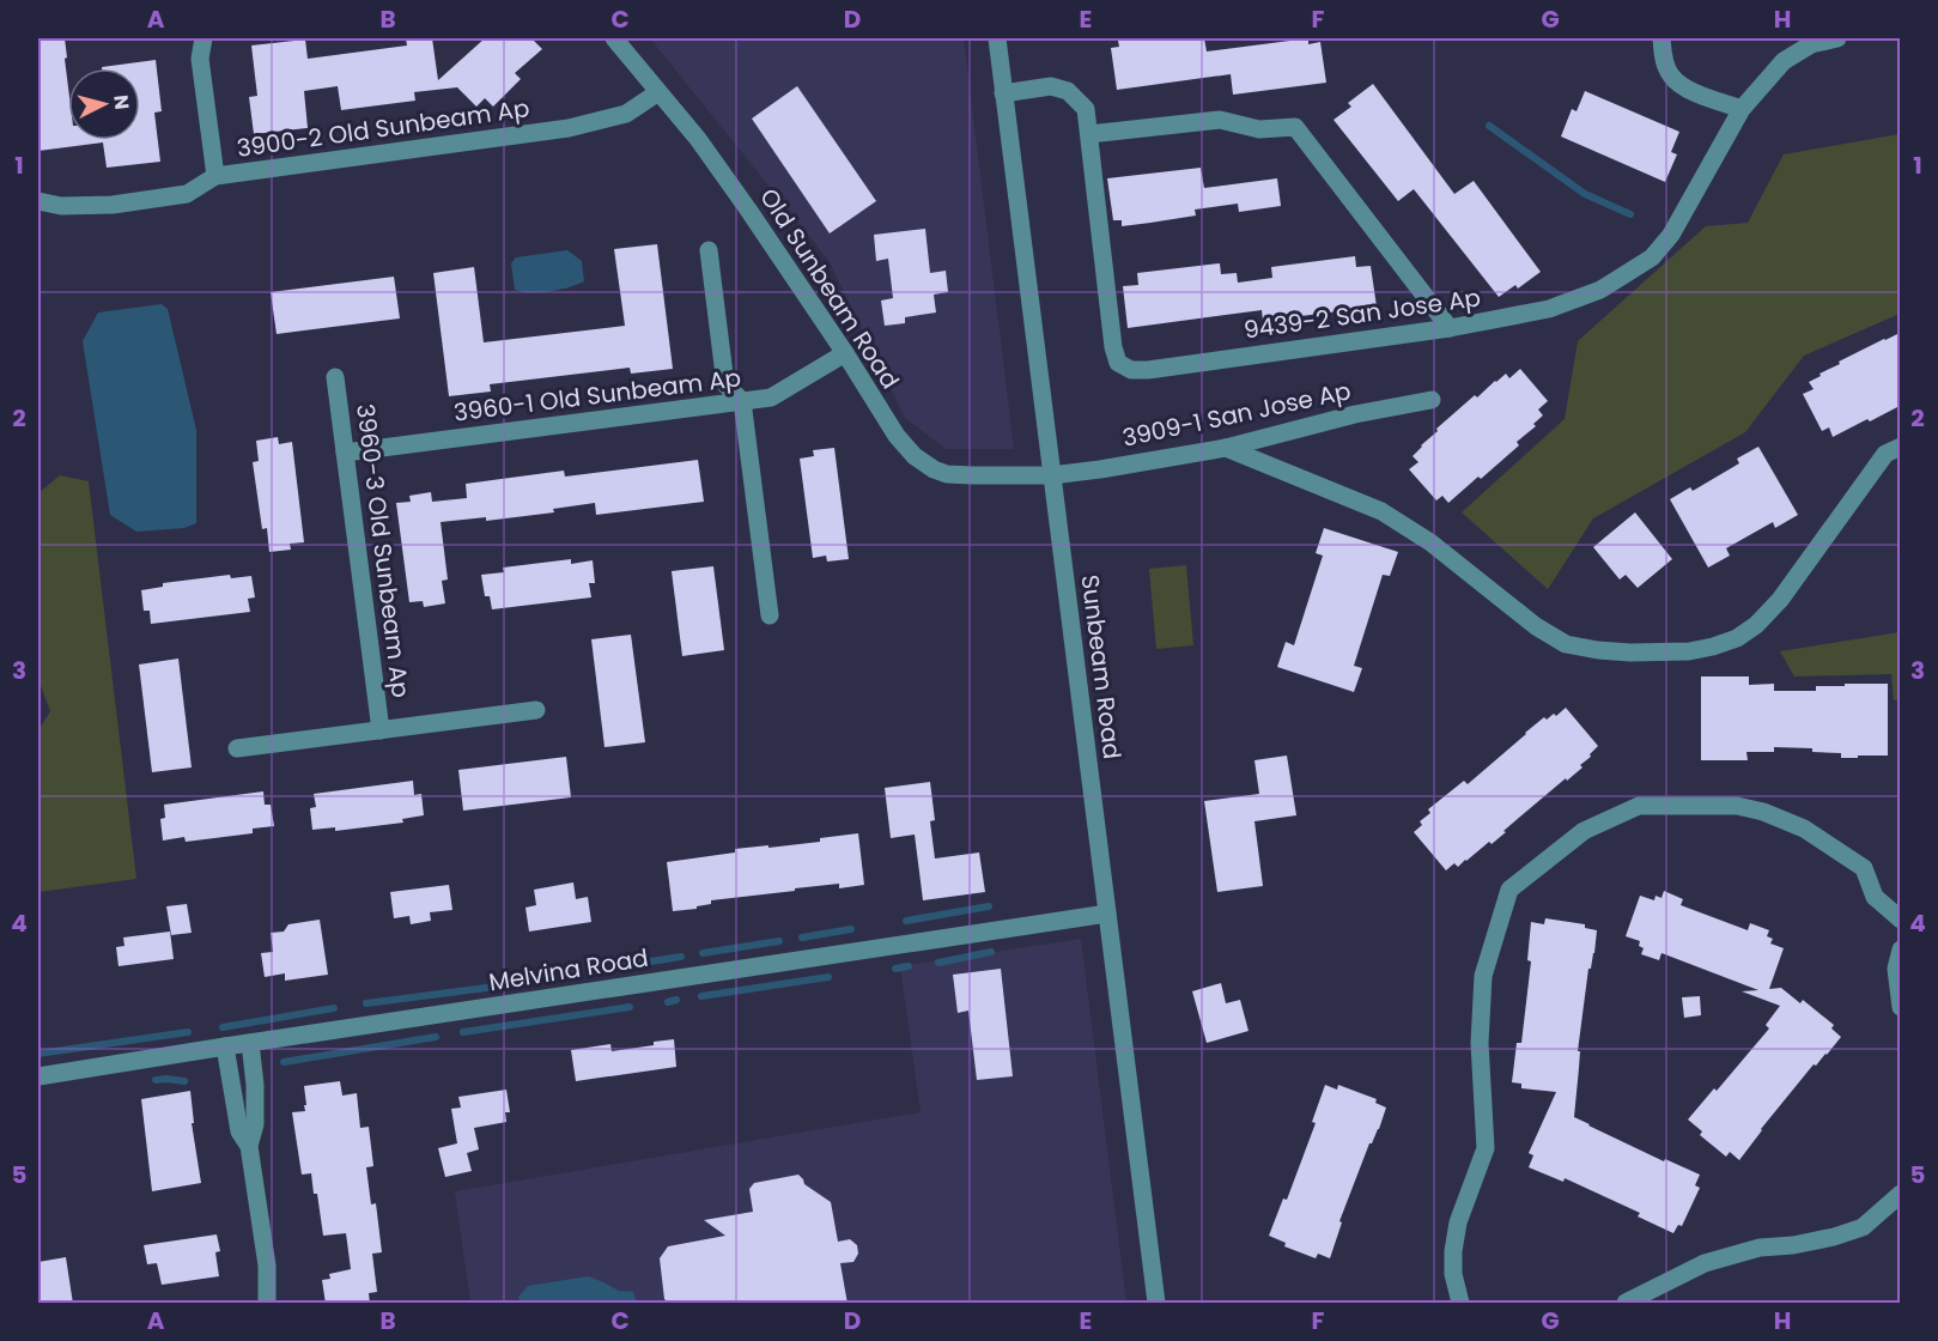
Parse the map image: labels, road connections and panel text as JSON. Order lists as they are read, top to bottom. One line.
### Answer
{"streets":{"street":["3900-2 Old Sunbeam Ap","Old Sunbeam Road","9439-2 San Jose Ap","3960-1 Old Sunbeam Ap","3909-1 San Jose Ap","3960-3 Old Sunbeam Ap","Sunbeam Road","Melvina Road"]},"crossings":[["3900-2 Old Sunbeam Ap","Old Sunbeam Road"],["Old Sunbeam Road","3960-1 Old Sunbeam Ap"],["Old Sunbeam Road","3909-1 San Jose Ap"],["Old Sunbeam Road","Sunbeam Road"],["9439-2 San Jose Ap","Sunbeam Road"],["3960-1 Old Sunbeam Ap","3960-3 Old Sunbeam Ap"],["3909-1 San Jose Ap","Sunbeam Road"],["Sunbeam Road","Melvina Road"]],"north":"right","grid":{"columns":["A","B","C","D","E","F","G","H"],"rows":["1","2","3","4","5"]}}
